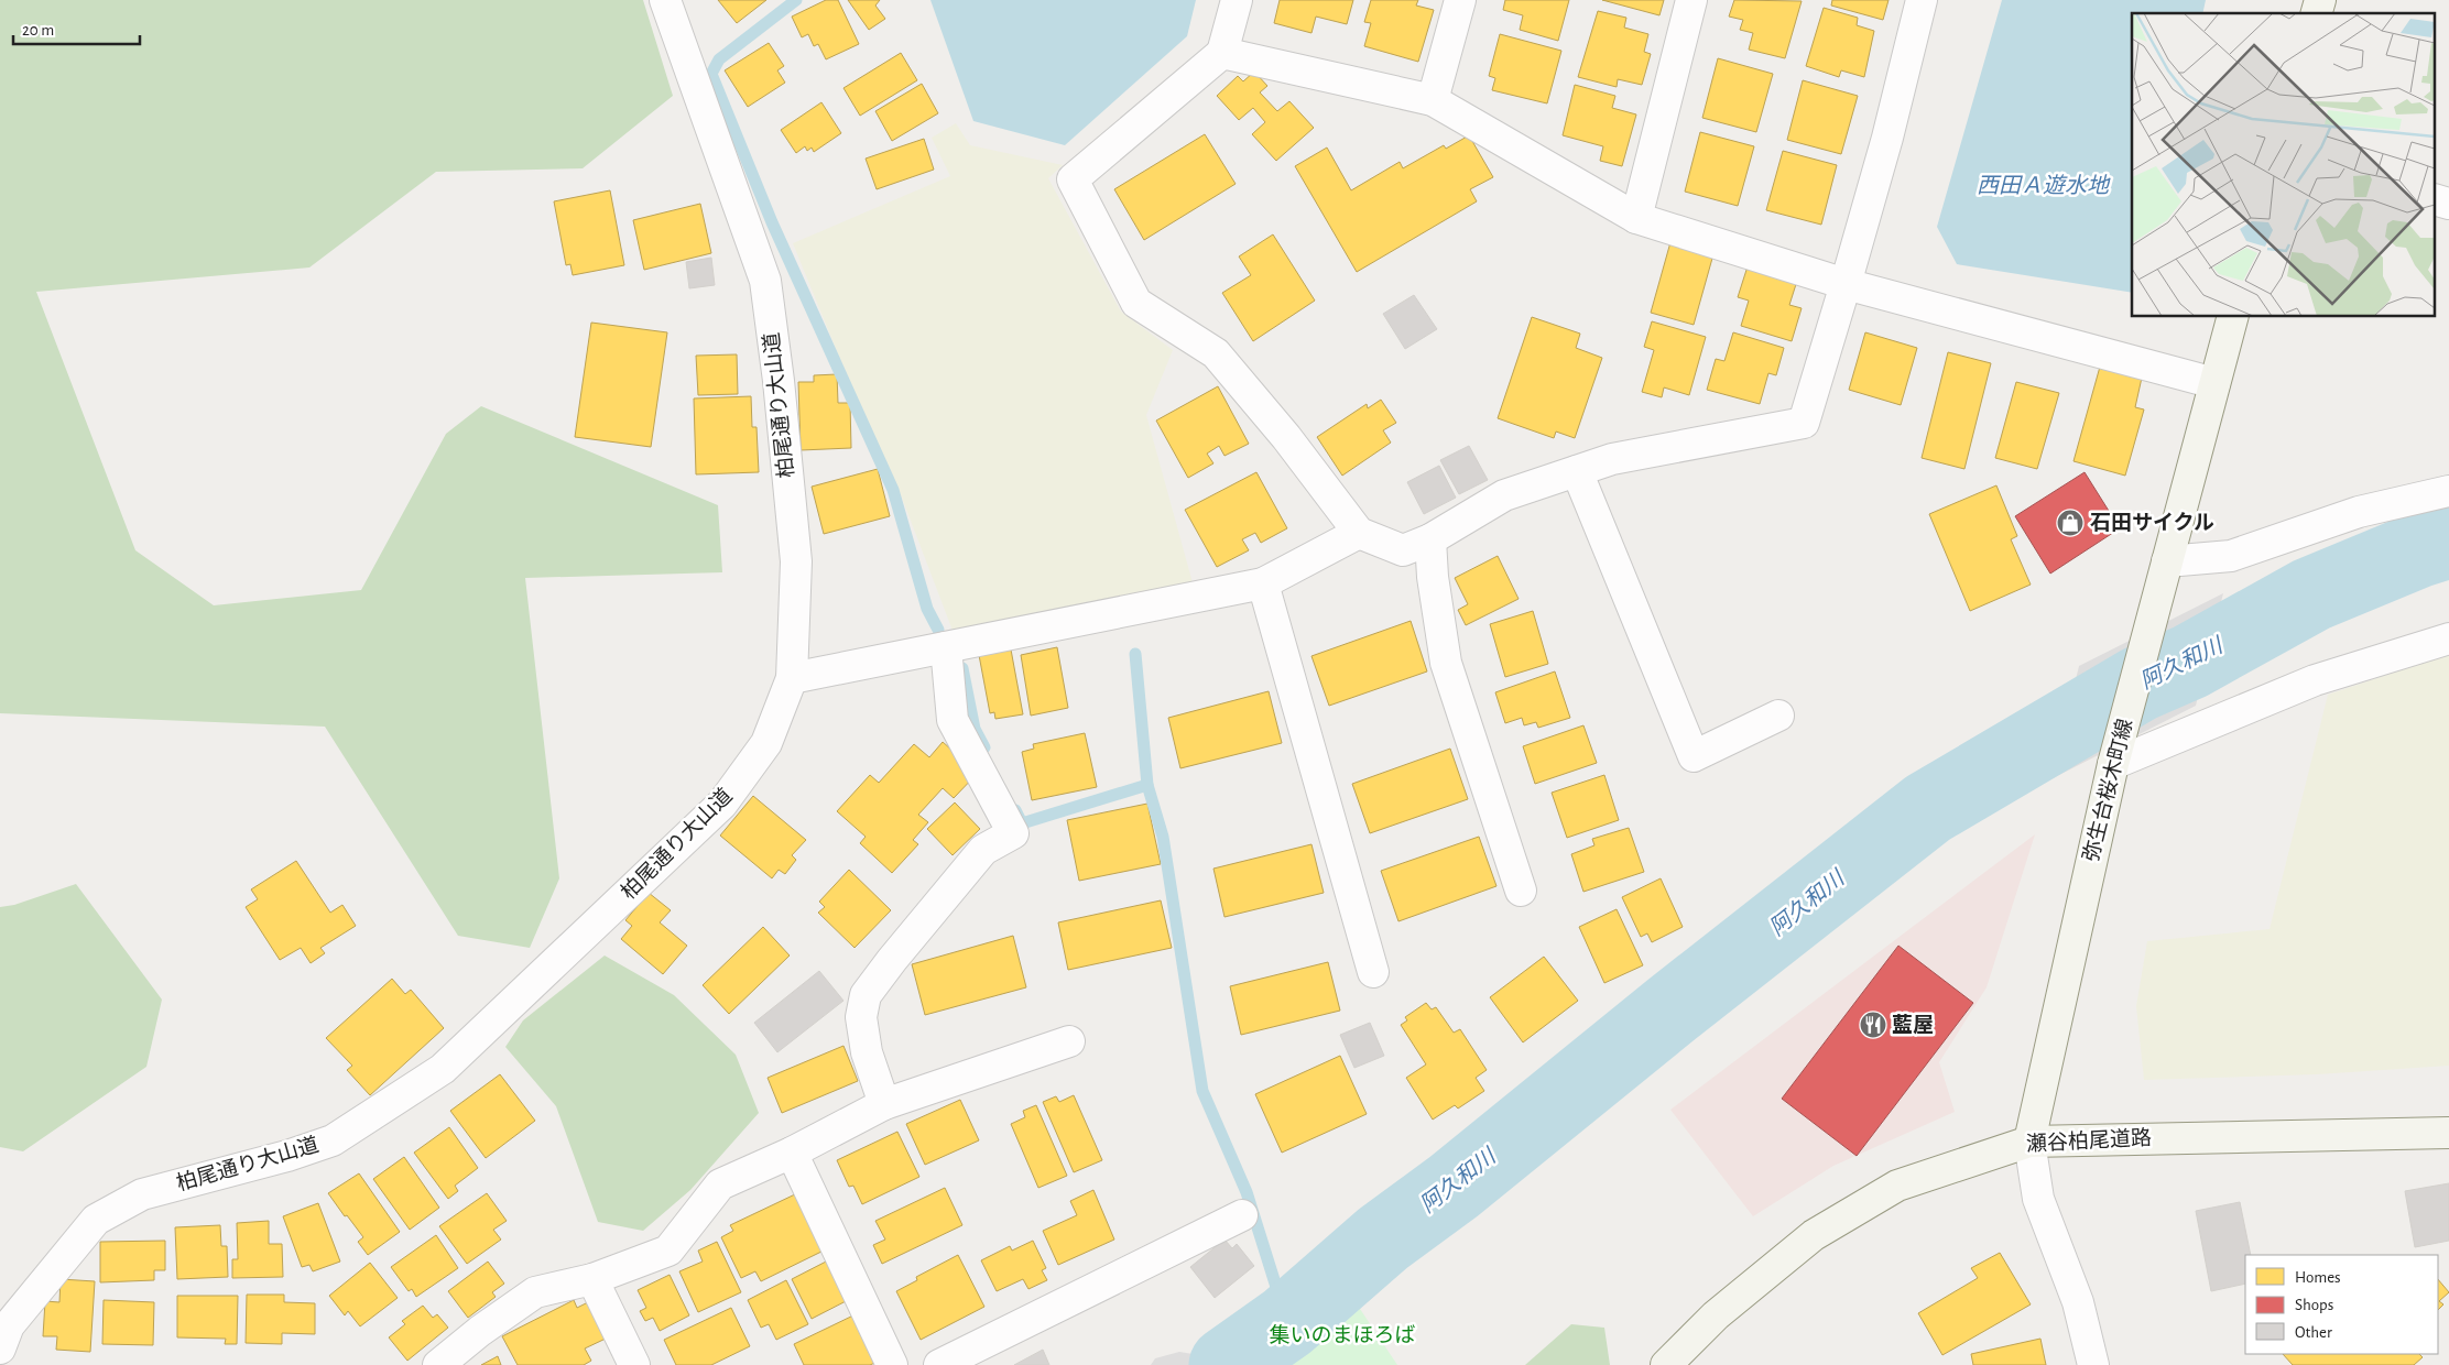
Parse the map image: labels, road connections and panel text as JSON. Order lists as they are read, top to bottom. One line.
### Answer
{"streets":{"main road":["弥生台桜木町線","瀬谷柏尾道路"],"street":["柏尾通り大山道"]},"crossings":[["弥生台桜木町線","瀬谷柏尾道路"]],"water":["西田Ａ遊水地","阿久和川"],"parks":["集いのまほろば"],"places":{"shop":["石田サイクル"],"restaurant":["藍屋"]},"legend":["Homes","Shops","Other"],"scale_bar":"20 m"}
